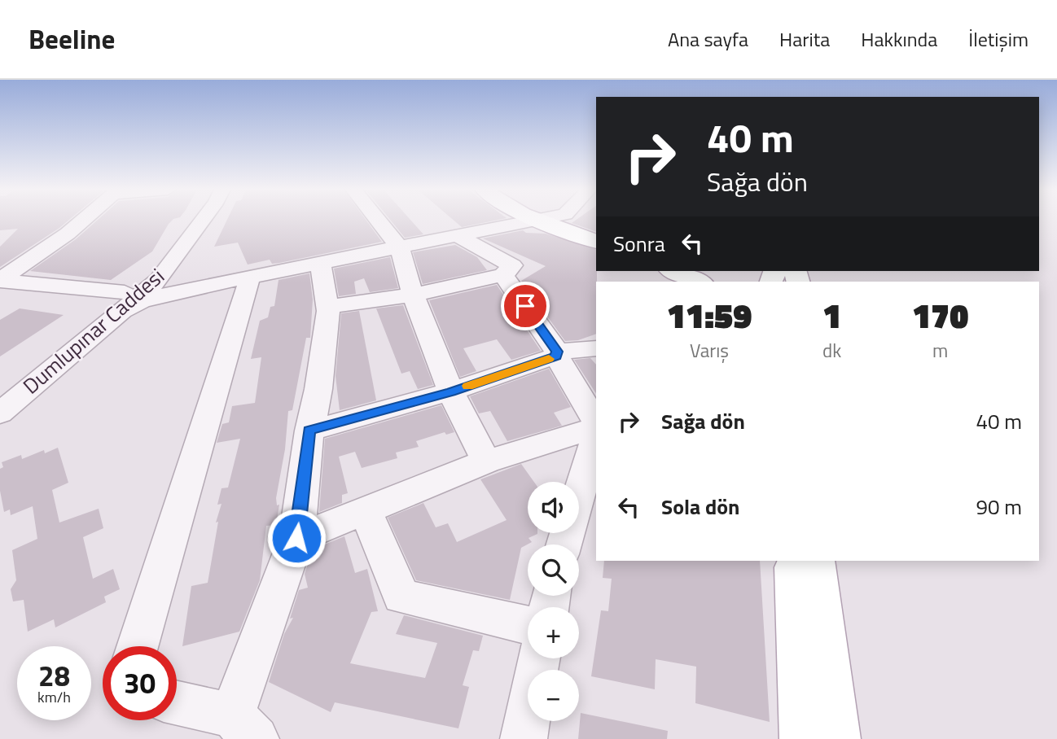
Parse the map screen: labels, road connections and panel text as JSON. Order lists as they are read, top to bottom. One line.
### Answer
{"streets":{"street":["Dumlupınar Caddesi"]},"page":{"header":"Beeline","nav":["Ana sayfa","Harita","Hakkında","İletişim"],"turn":["40 m","Sağa dön"],"then":"Sonra","eta":["11:59","Varış","1","dk","170","m"],"list":[{"name":"Sağa dön","value":"40 m"},{"name":"Sola dön","value":"90 m"}],"map_buttons":["+","−"],"speed":"28 km/h","limit":"30"}}
